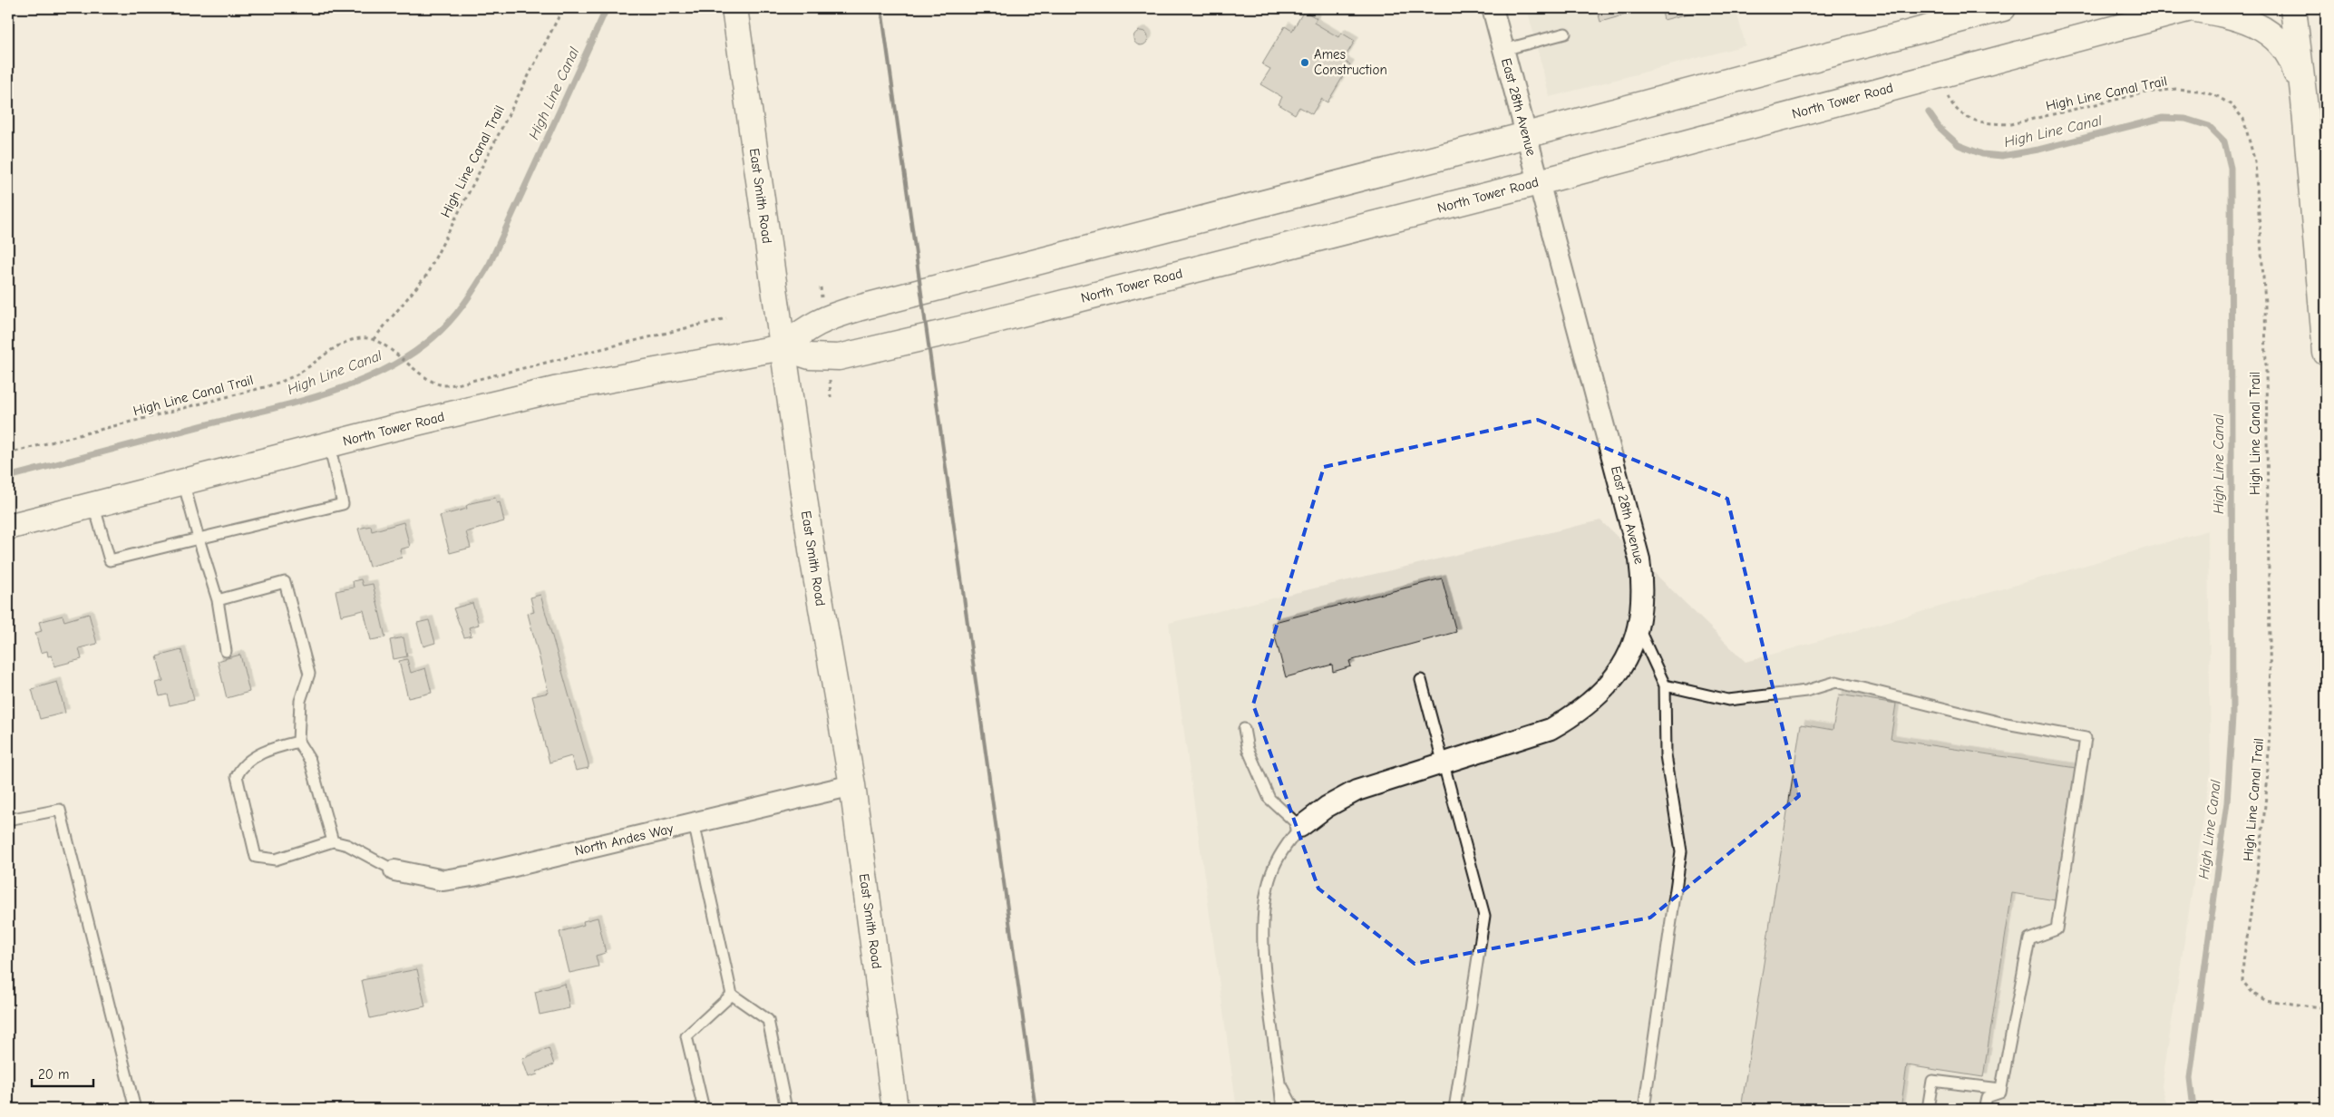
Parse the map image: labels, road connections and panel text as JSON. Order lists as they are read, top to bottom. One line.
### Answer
{"streets":{"main road":["North Tower Road","East Smith Road"],"street":["East 28th Avenue","North Andes Way"],"path":["High Line Canal Trail"]},"crossings":[["North Tower Road","East 28th Avenue"],["North Tower Road","East Smith Road"],["East Smith Road","North Andes Way"]],"water":["High Line Canal"],"places":["Ames Construction"],"scale_bar":"20 m"}
